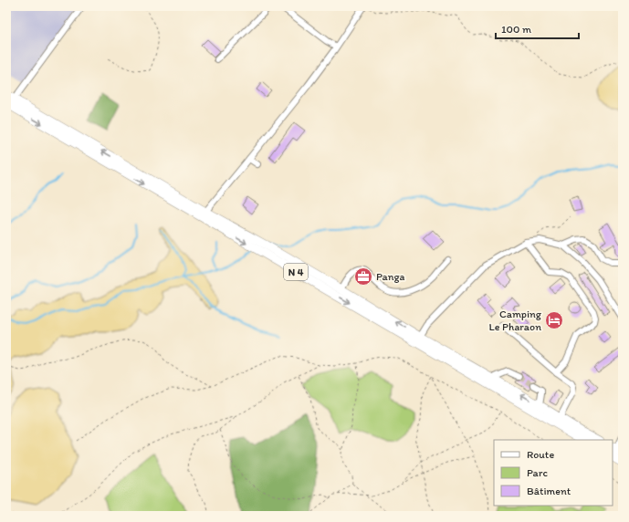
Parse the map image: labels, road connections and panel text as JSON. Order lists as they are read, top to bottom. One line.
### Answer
{"streets":{"highway":["N 4"]},"places":{"office":["Panga"],"hotel":["Camping Le Pharaon"]},"legend":["Route","Parc","Bâtiment"],"scale_bar":"100 m"}
